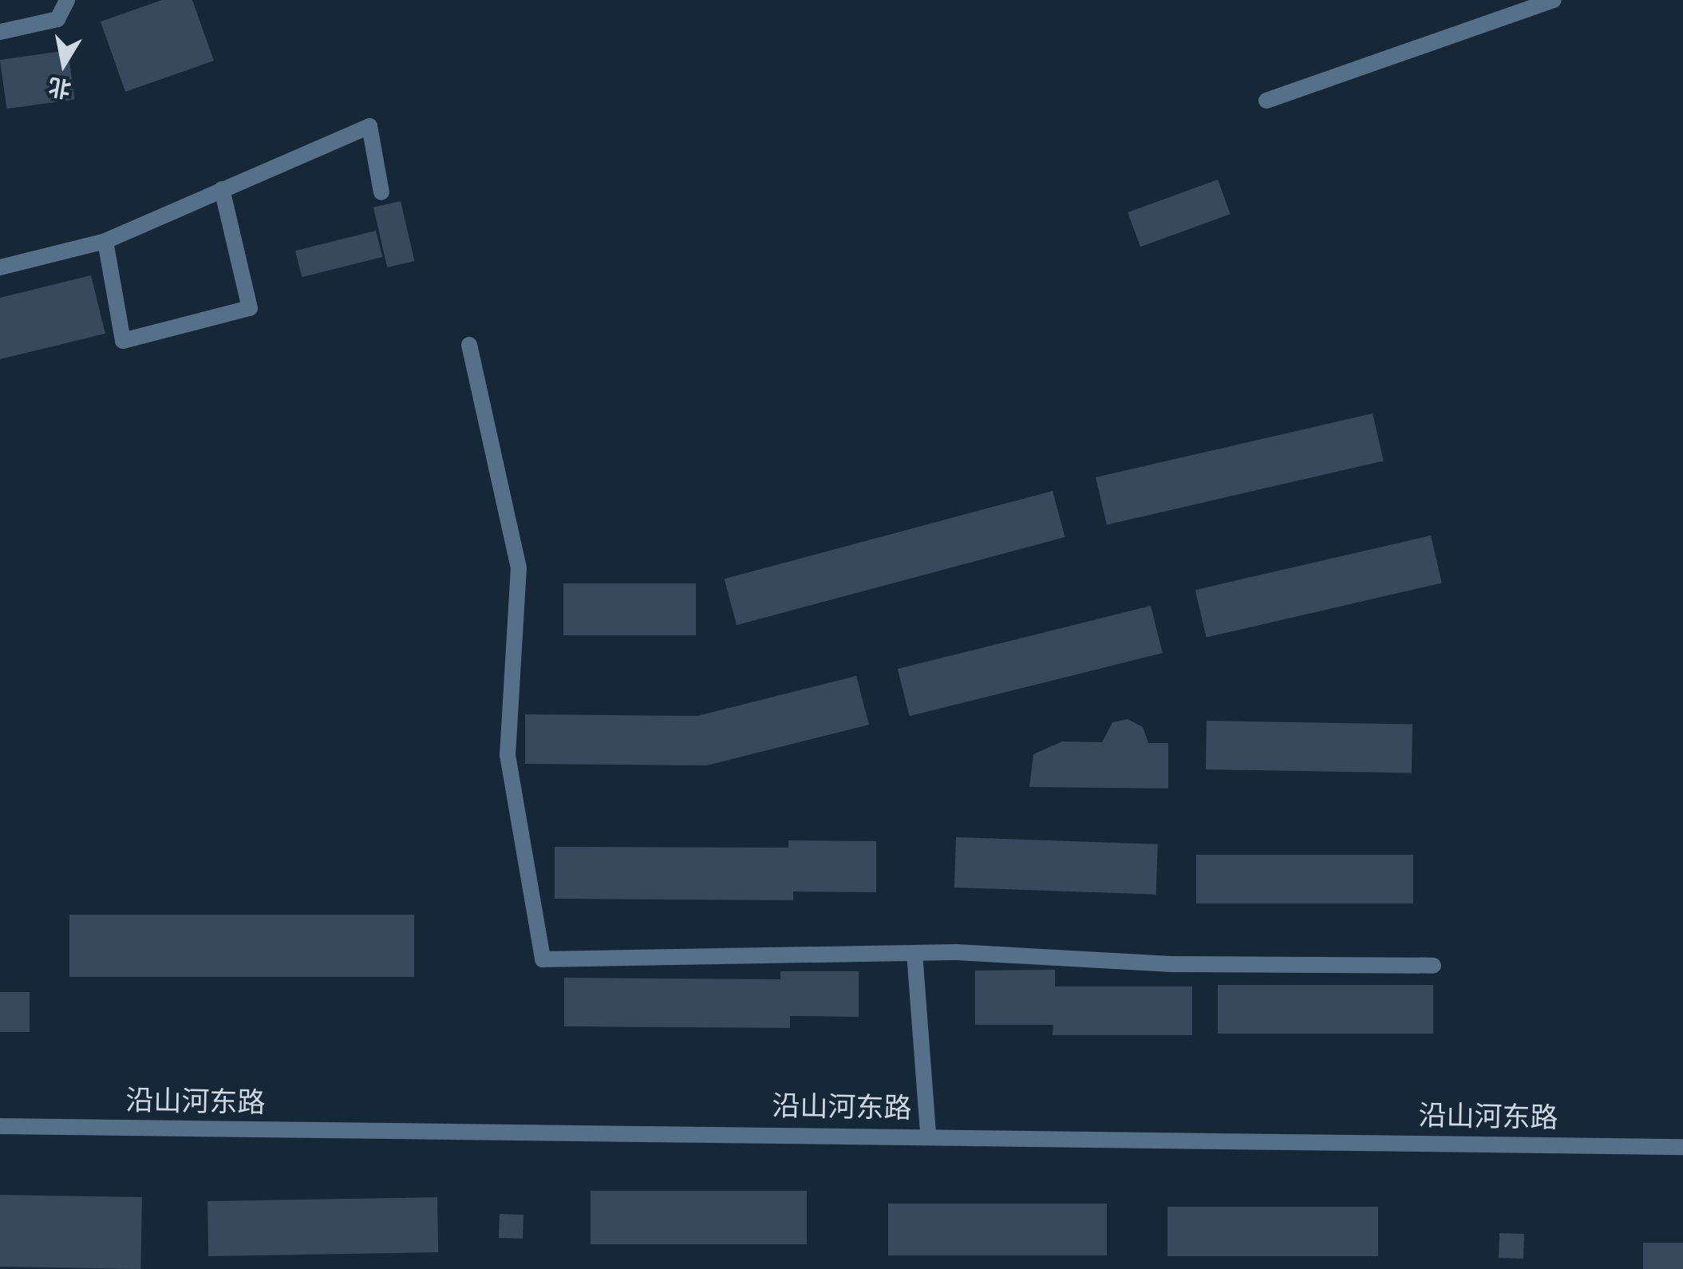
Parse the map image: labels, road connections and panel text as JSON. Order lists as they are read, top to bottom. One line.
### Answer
{"streets":{"street":["沿山河东路"]},"north":"bottom"}
